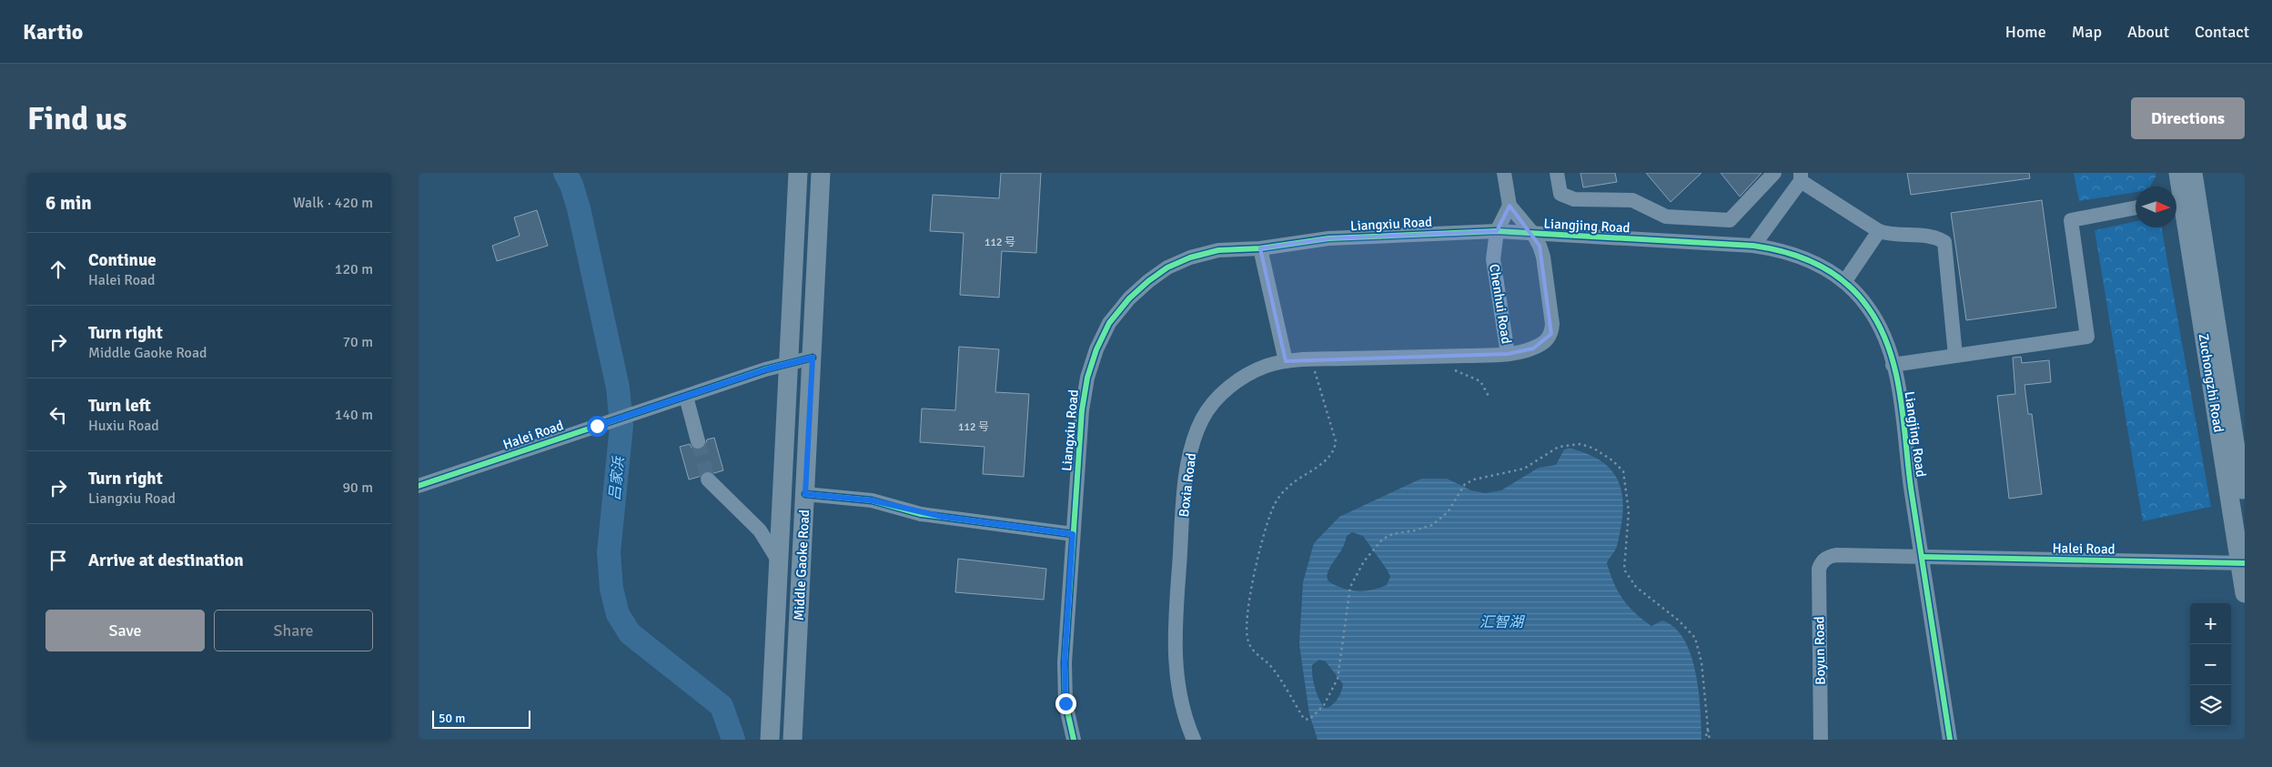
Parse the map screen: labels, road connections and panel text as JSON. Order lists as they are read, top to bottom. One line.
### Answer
{"streets":{"main road":["Zuchongzhi Road","Middle Gaoke Road"],"street":["Liangxiu Road","Liangjing Road","Chenhui Road","Halei Road","Boxia Road","Boyun Road"]},"crossings":[["Liangxiu Road","Liangjing Road"],["Liangxiu Road","Chenhui Road"],["Liangjing Road","Chenhui Road"],["Liangjing Road","Halei Road"],["Chenhui Road","Boxia Road"],["Zuchongzhi Road","Halei Road"],["Halei Road","Middle Gaoke Road"],["Halei Road","Boyun Road"]],"water":["吕家浜","汇智湖"],"house_numbers":["112 号","112 号"],"scale_bar":"50 m","north":"right","page":{"header":"Kartio","nav":["Home","Map","About","Contact"],"buttons":["Directions",["Save","Share"]],"title":"Find us","heading":["6 min","Walk · 420 m"],"list":[["Continue","Halei Road","120 m"],["Turn right","Middle Gaoke Road","70 m"],["Turn left","Huxiu Road","140 m"],["Turn right","Liangxiu Road","90 m"],"Arrive at destination"],"map_buttons":["+","−"],"scale":"50 m"}}
